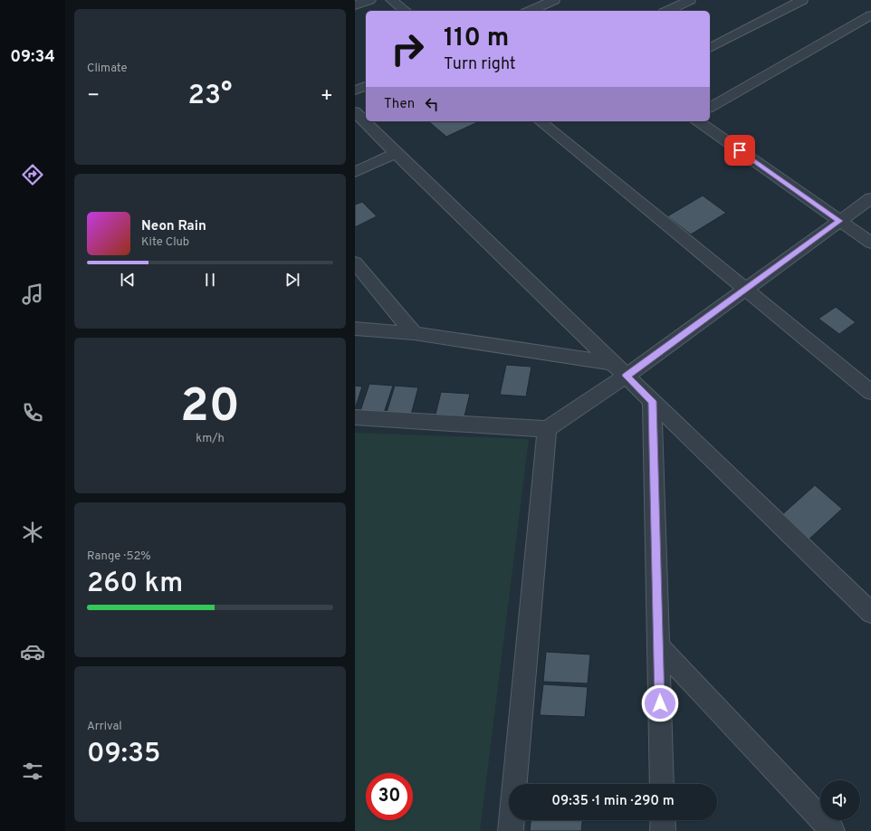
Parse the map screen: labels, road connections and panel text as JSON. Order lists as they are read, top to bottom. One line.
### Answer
{"page":{"tabs":"09:34","tile":["Climate",["20","km/h"],["Range · 52%","260 km"],["Arrival","09:35"]],"turn":["110 m","Turn right"],"heat":["−","23°","+"],"then":"Then","song":["Neon Rain","Kite Club"],"limit":"30","trip":"09:35 · 1 min · 290 m"}}
